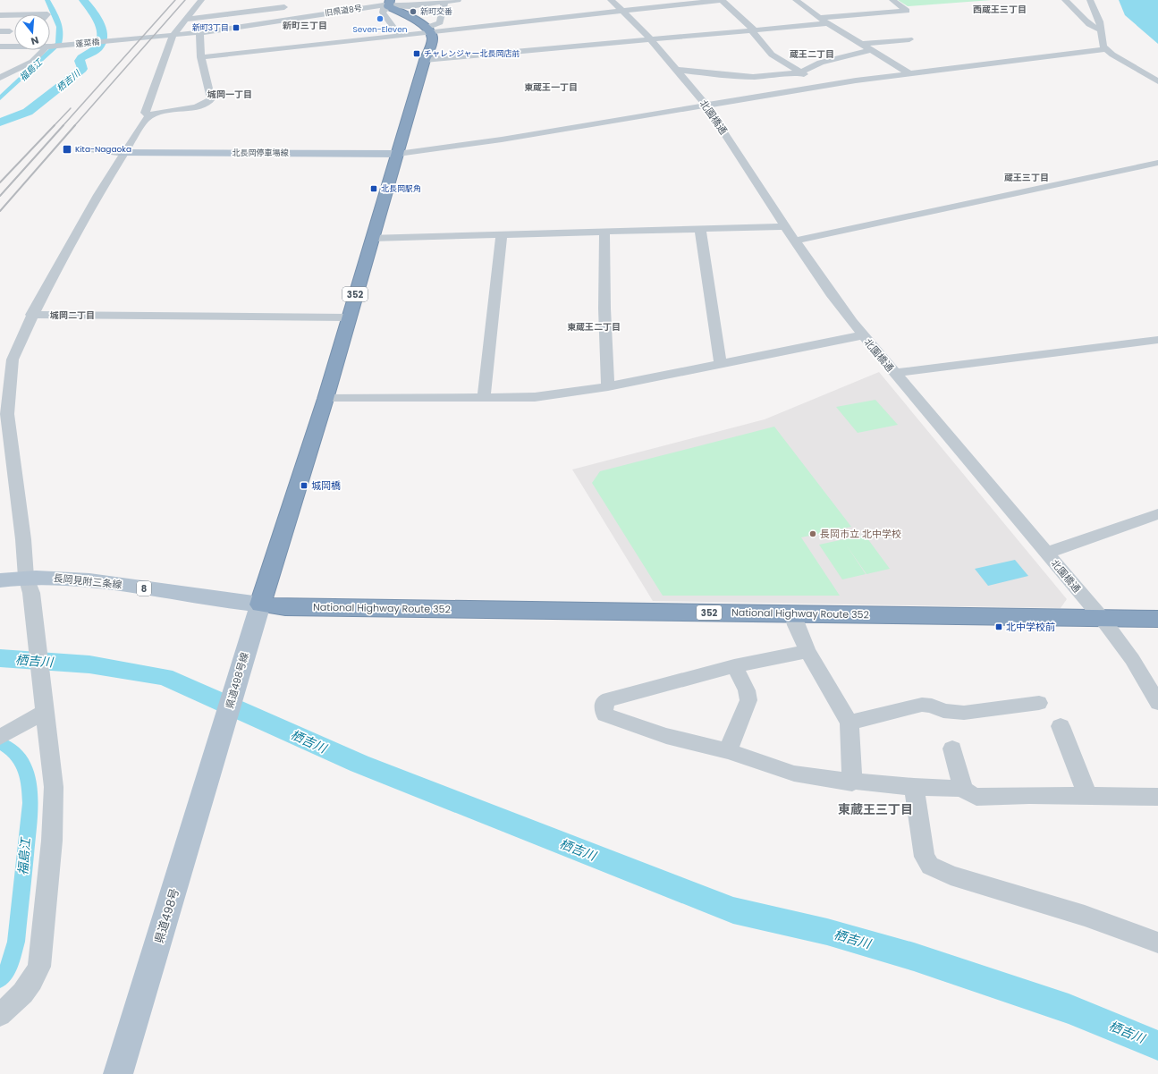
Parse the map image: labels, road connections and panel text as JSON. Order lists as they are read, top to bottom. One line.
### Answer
{"streets":{"highway":["352","National Highway Route 352"],"main road":["北長岡停車場線","長岡見附三条線","8","県道498号線","県道498号"],"street":["旧県道8号","蓬菜橋","北園橋通"]},"crossings":[["旧県道8号","蓬菜橋"],["北園橋通","National Highway Route 352"],["北長岡停車場線","352"],["352","長岡見附三条線"],["352","National Highway Route 352"],["352","県道498号線"],["長岡見附三条線","National Highway Route 352"],["長岡見附三条線","県道498号線"],["National Highway Route 352","県道498号線"],["県道498号線","県道498号"]],"districts":["西蔵王三丁目","新町三丁目","蔵王二丁目","東蔵王一丁目","城岡一丁目","蔵王三丁目","城岡二丁目","東蔵王二丁目","東蔵王三丁目"],"water":["福島江","栖吉川"],"places":{"other":["新町交番","Seven-Eleven","長岡市立 北中学校"],"transit":["新町3丁目","チャレンジャー北長岡店前","Kita-Nagaoka","北長岡駅角","城岡橋","北中学校前"]},"north":"bottom"}
